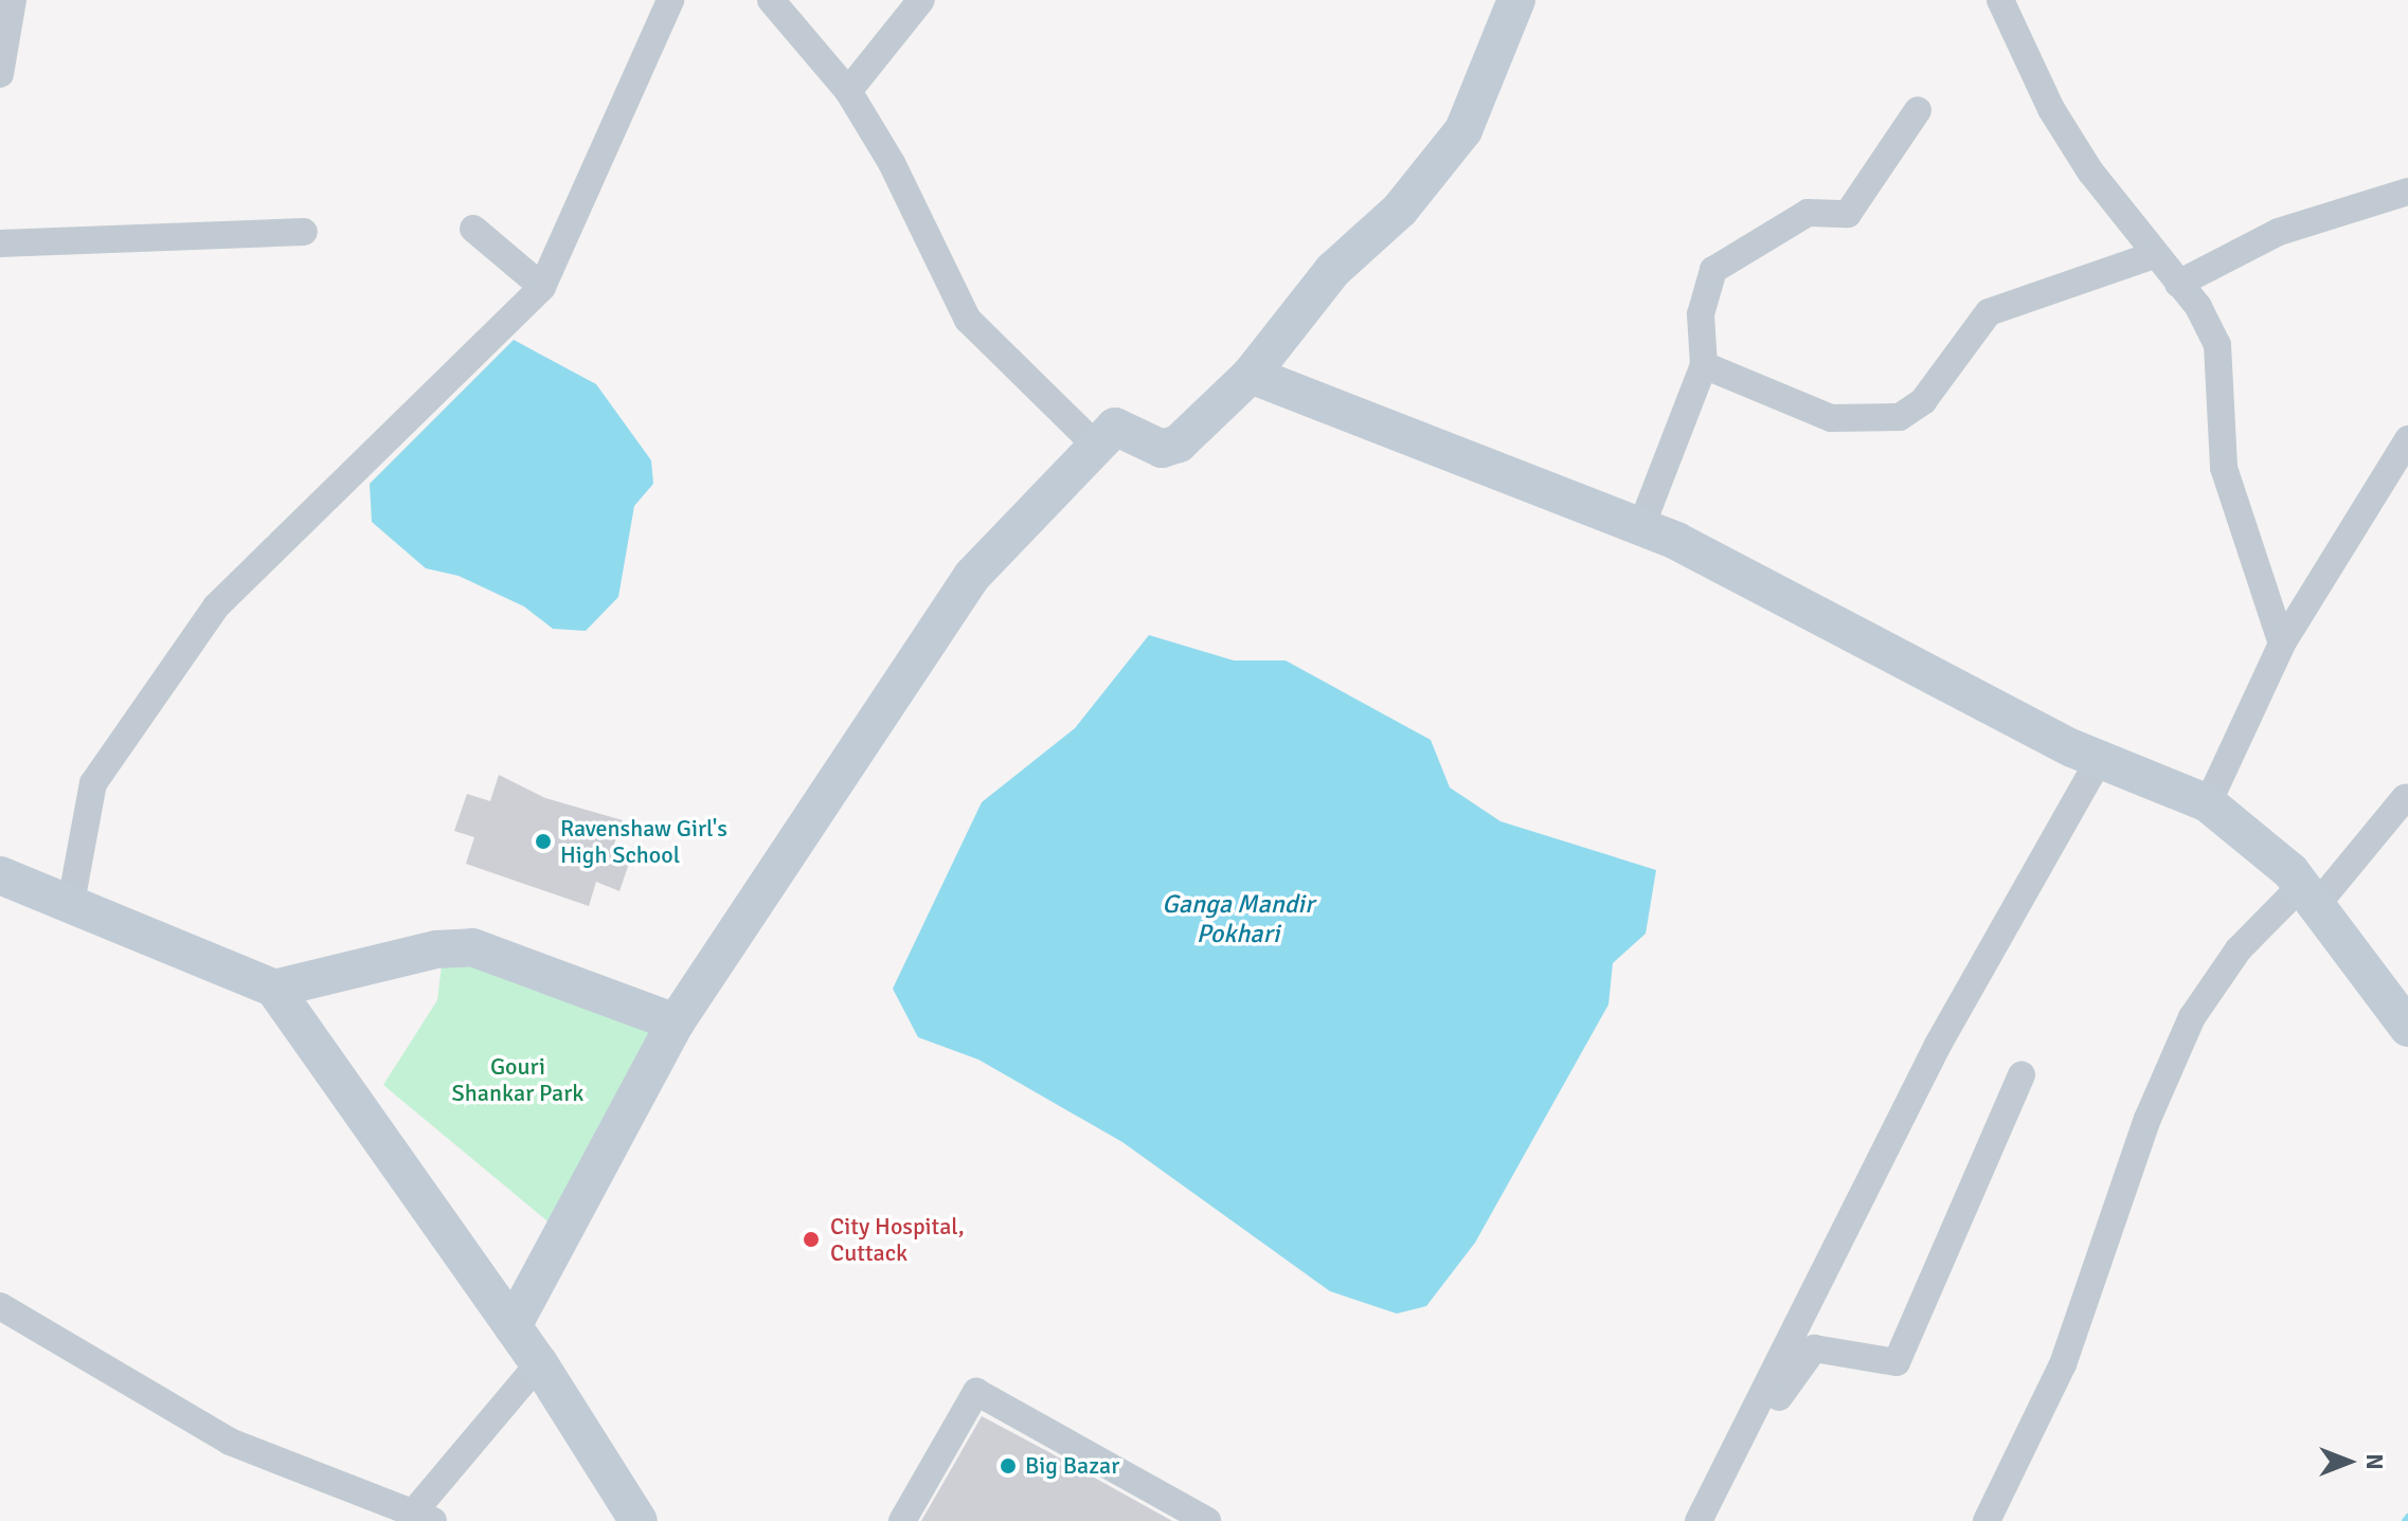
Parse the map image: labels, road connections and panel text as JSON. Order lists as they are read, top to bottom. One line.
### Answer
{"water":["Ganga Mandir Pokhari"],"parks":["Gouri Shankar Park"],"places":["Ravenshaw Girl's High School","City Hospital, Cuttack","Big Bazar"],"north":"right"}
